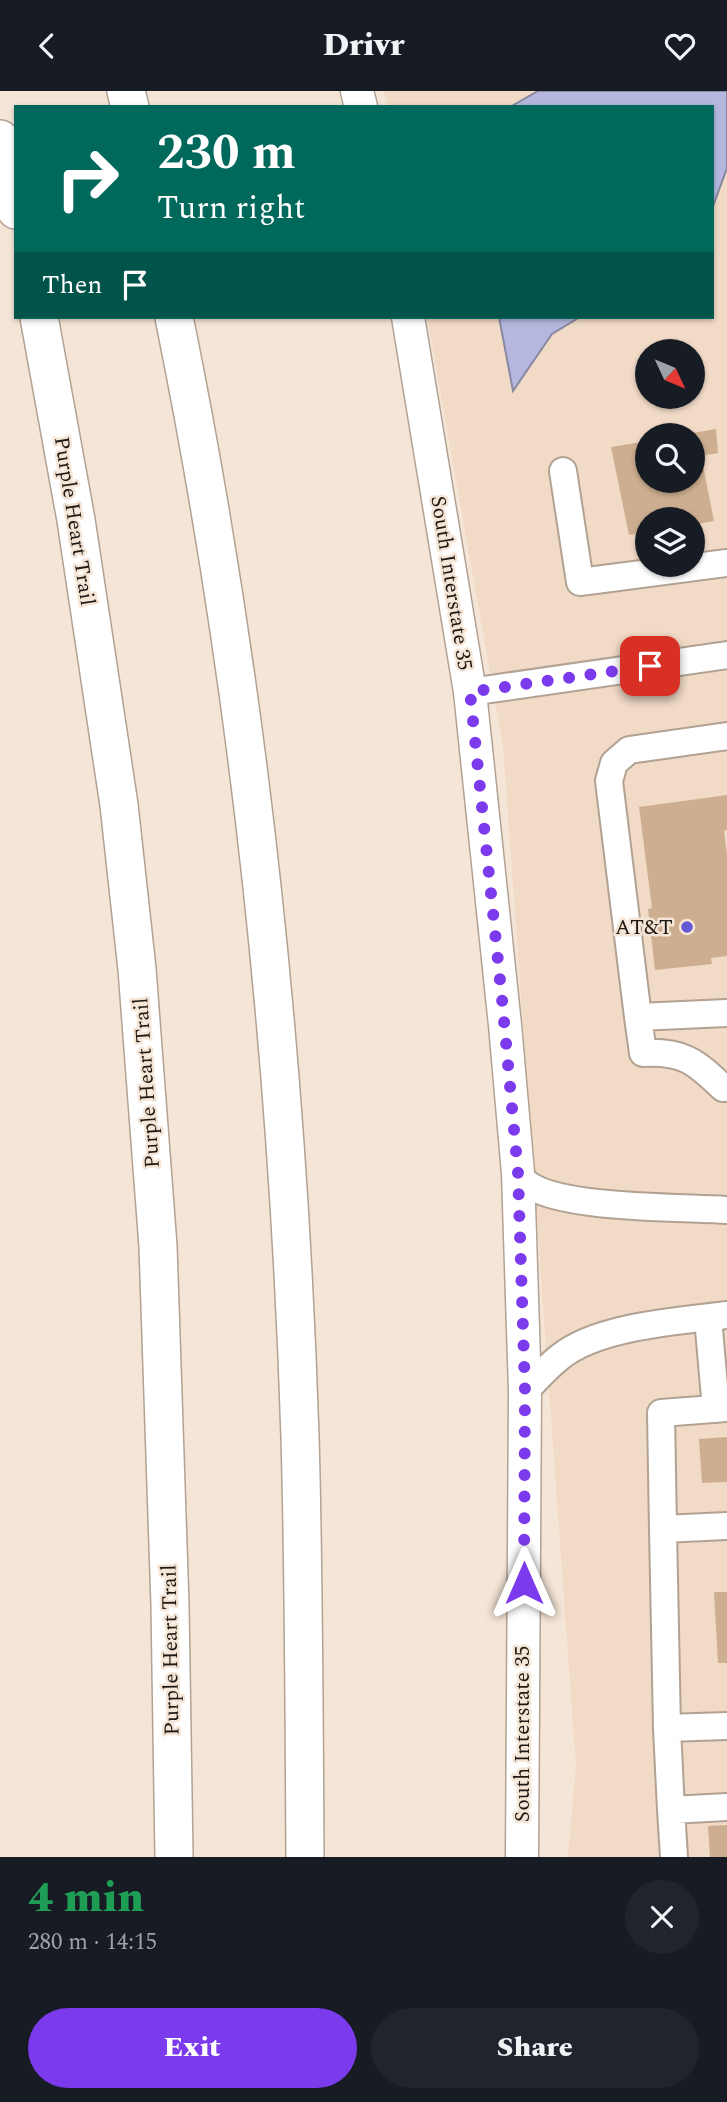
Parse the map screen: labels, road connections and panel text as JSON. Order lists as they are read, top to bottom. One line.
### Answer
{"streets":{"highway":["Purple Heart Trail"],"main road":["South Interstate 35"]},"places":["AT&T"],"north":"bottom right","page":{"header":"Drivr","turn":["230 m","Turn right"],"then":"Then","heading":["4 min","280 m · 14:15"],"buttons":["Exit","Share"]}}
